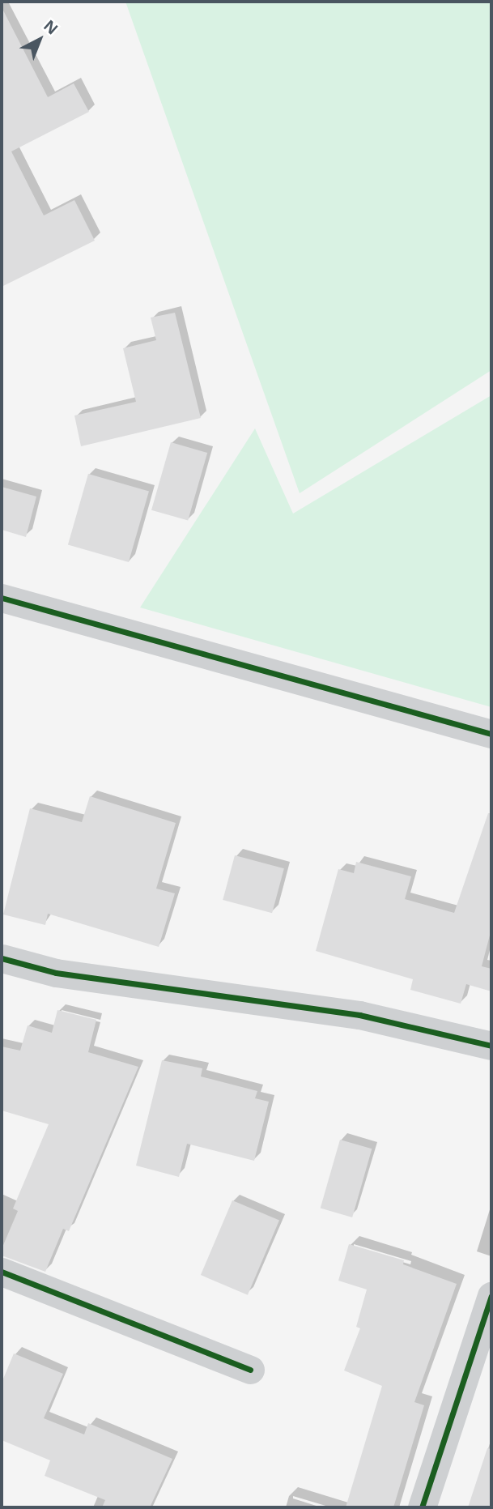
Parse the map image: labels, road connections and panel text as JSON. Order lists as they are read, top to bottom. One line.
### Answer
{"north":"top right"}
